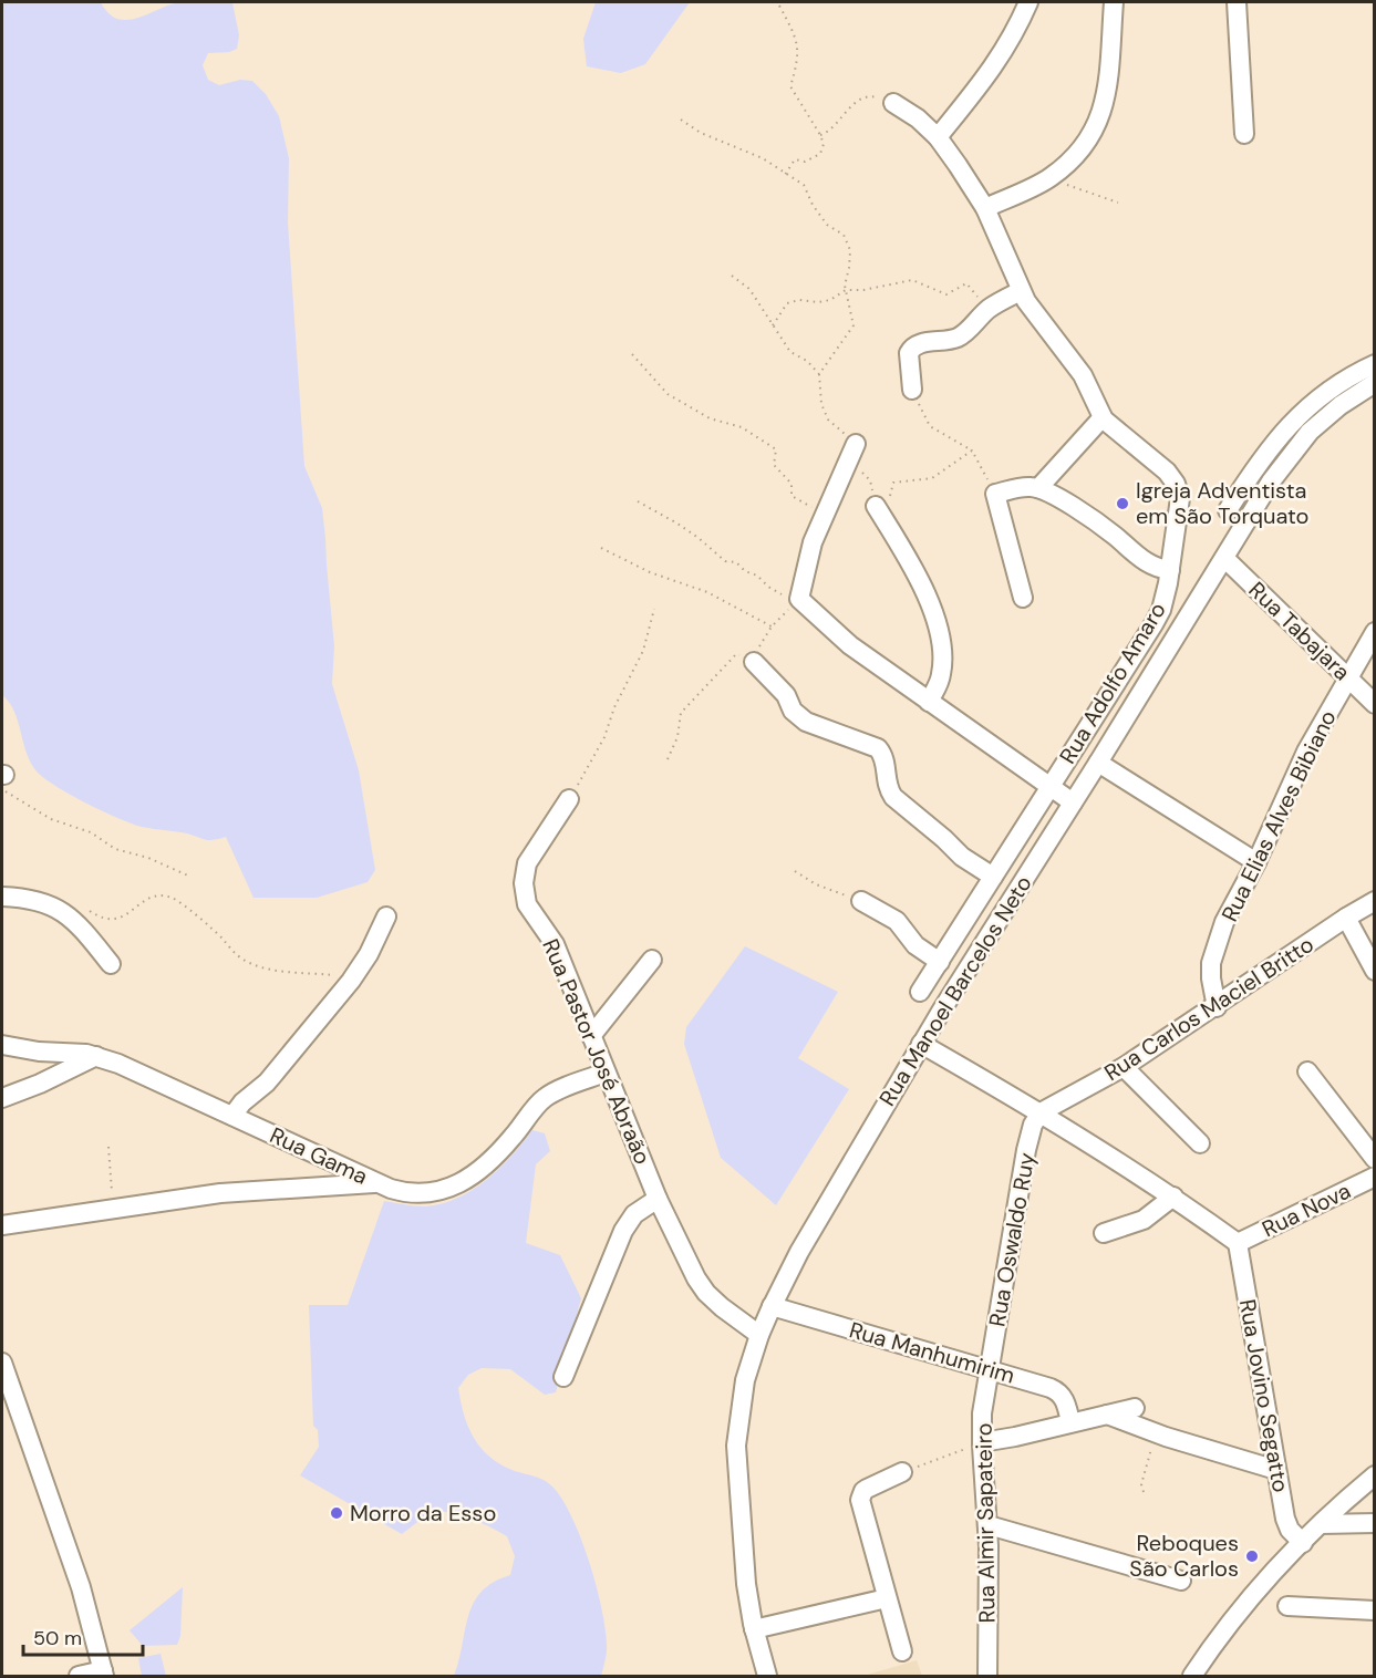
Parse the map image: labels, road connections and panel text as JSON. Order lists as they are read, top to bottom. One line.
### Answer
{"streets":{"street":["Rua Tabajara","Rua Adolfo Amaro","Rua Elias Alves Bibiano","Rua Manoel Barcelos Neto","Rua Carlos Maciel Britto","Rua Pastor José Abraão","Rua Gama","Rua Nova","Rua Oswaldo Ruy","Rua Manhumirim","Rua Jovino Segatto","Rua Almir Sapateiro"]},"crossings":[["Rua Tabajara","Rua Elias Alves Bibiano"],["Rua Tabajara","Rua Manoel Barcelos Neto"],["Rua Elias Alves Bibiano","Rua Carlos Maciel Britto"],["Rua Manoel Barcelos Neto","Rua Pastor José Abraão"],["Rua Manoel Barcelos Neto","Rua Manhumirim"],["Rua Carlos Maciel Britto","Rua Oswaldo Ruy"],["Rua Pastor José Abraão","Rua Gama"],["Rua Nova","Rua Jovino Segatto"],["Rua Oswaldo Ruy","Rua Manhumirim"],["Rua Oswaldo Ruy","Rua Almir Sapateiro"],["Rua Manhumirim","Rua Almir Sapateiro"]],"places":["Igreja Adventista em São Torquato","Morro da Esso","Reboques São Carlos"],"scale_bar":"50 m"}
